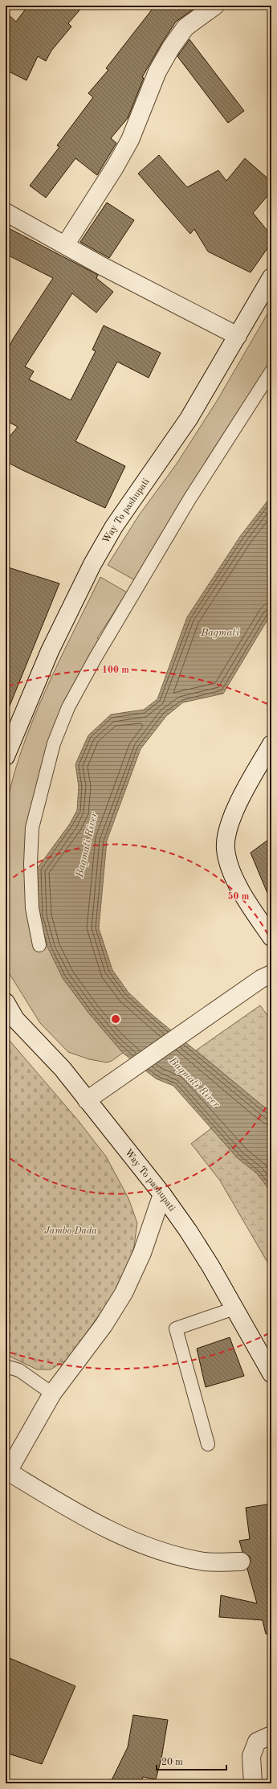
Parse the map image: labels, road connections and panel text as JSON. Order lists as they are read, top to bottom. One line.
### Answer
{"streets":{"street":["Way To pashupati"]},"water":["Bagmati","Bagmati River"],"parks":["Jambo Dada"],"scale_bar":"20 m","rings":["100 m","50 m"]}
